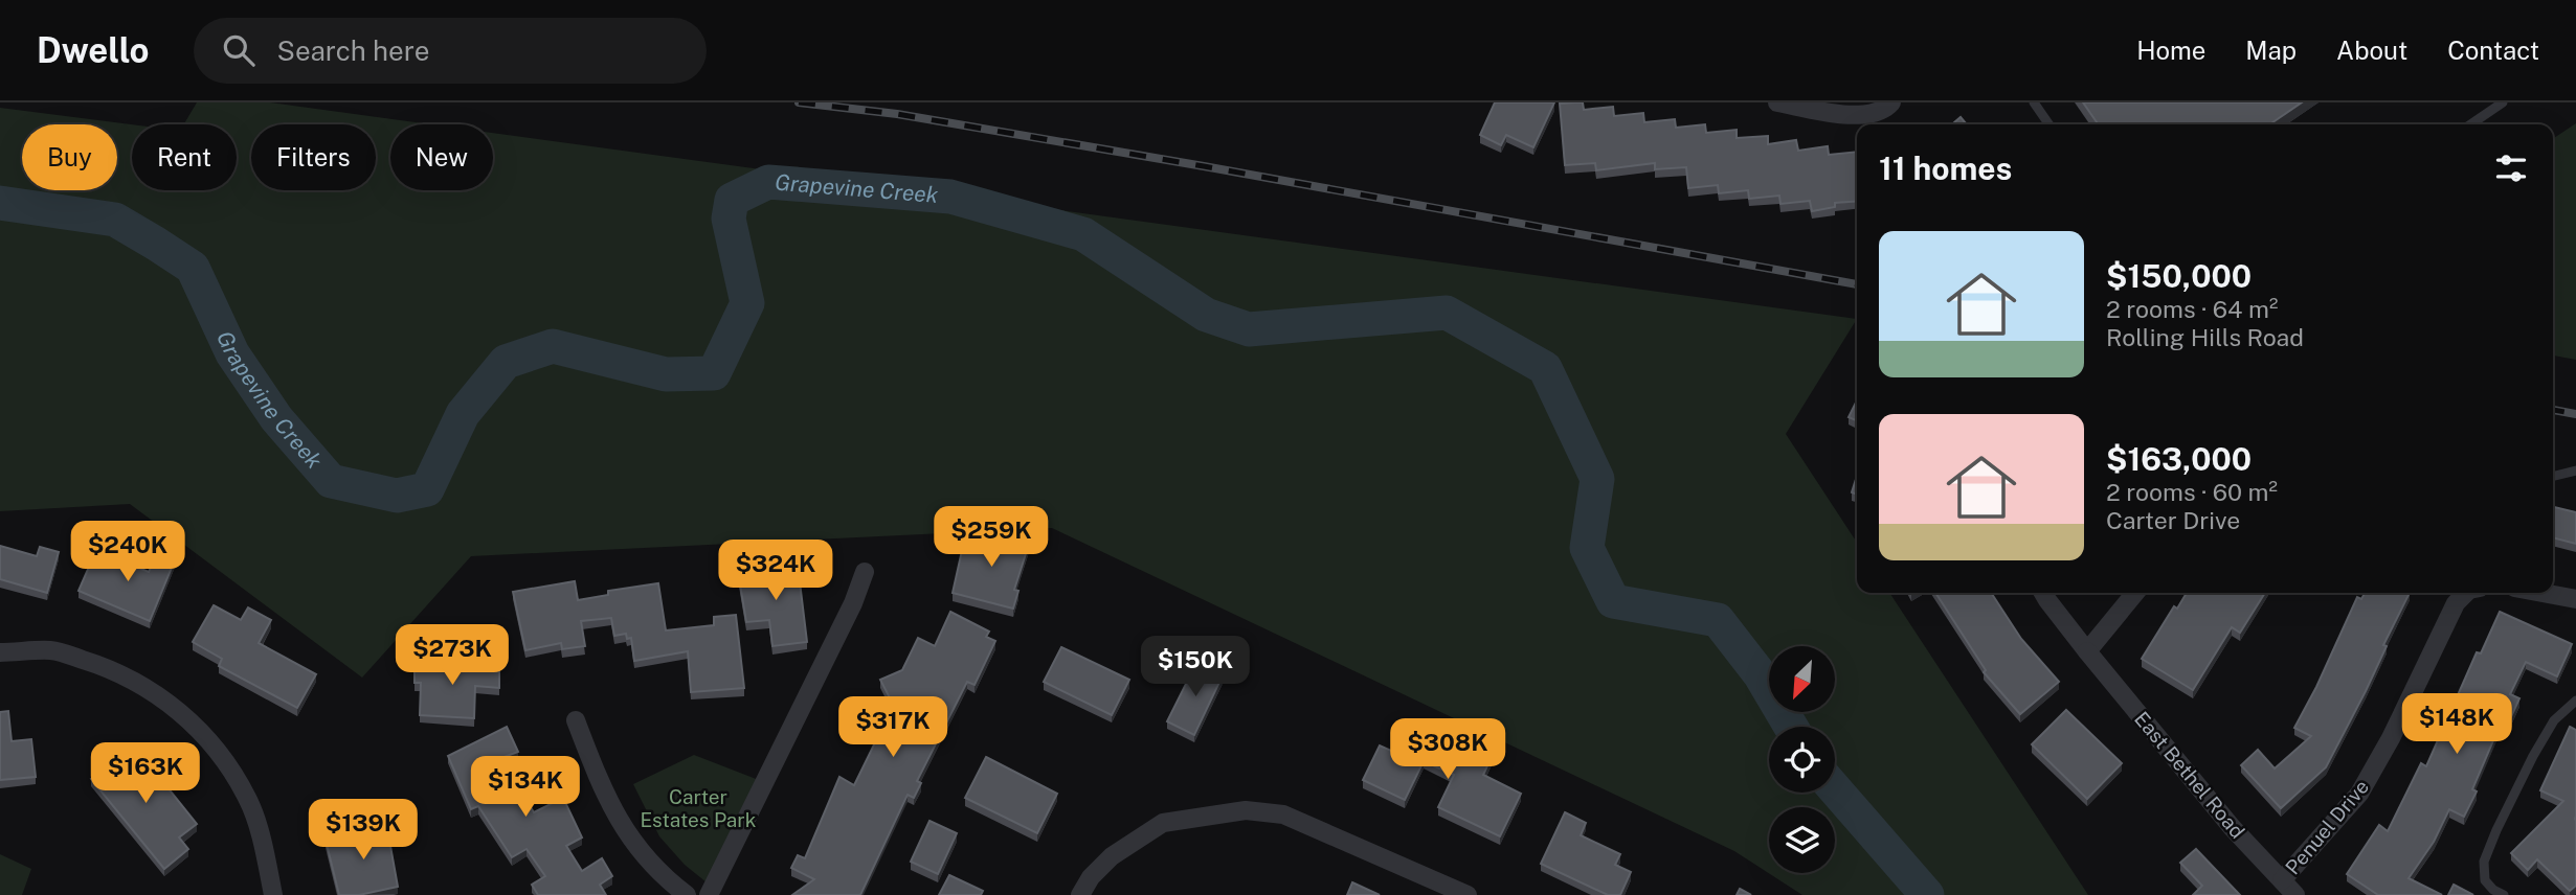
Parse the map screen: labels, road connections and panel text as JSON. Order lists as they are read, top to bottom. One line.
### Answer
{"streets":{"street":["East Bethel Road","Penuel Drive"]},"crossings":[["East Bethel Road","Penuel Drive"]],"water":["Grapevine Creek"],"parks":["Carter Estates Park"],"north":"bottom left","page":{"header":"Dwello","search":"Search here","nav":["Home","Map","About","Contact"],"chip":["Buy","Rent","Filters","New"],"heading":"11 homes","list":[{"name":"$150,000","note":"2 rooms · 64 m² · Rolling Hills Road"},{"name":"$163,000","note":"2 rooms · 60 m² · Carter Drive"}],"price":["$259K","$240K","$324K","$273K","$150K","$148K","$317K","$308K","$163K","$134K","$139K"]}}
